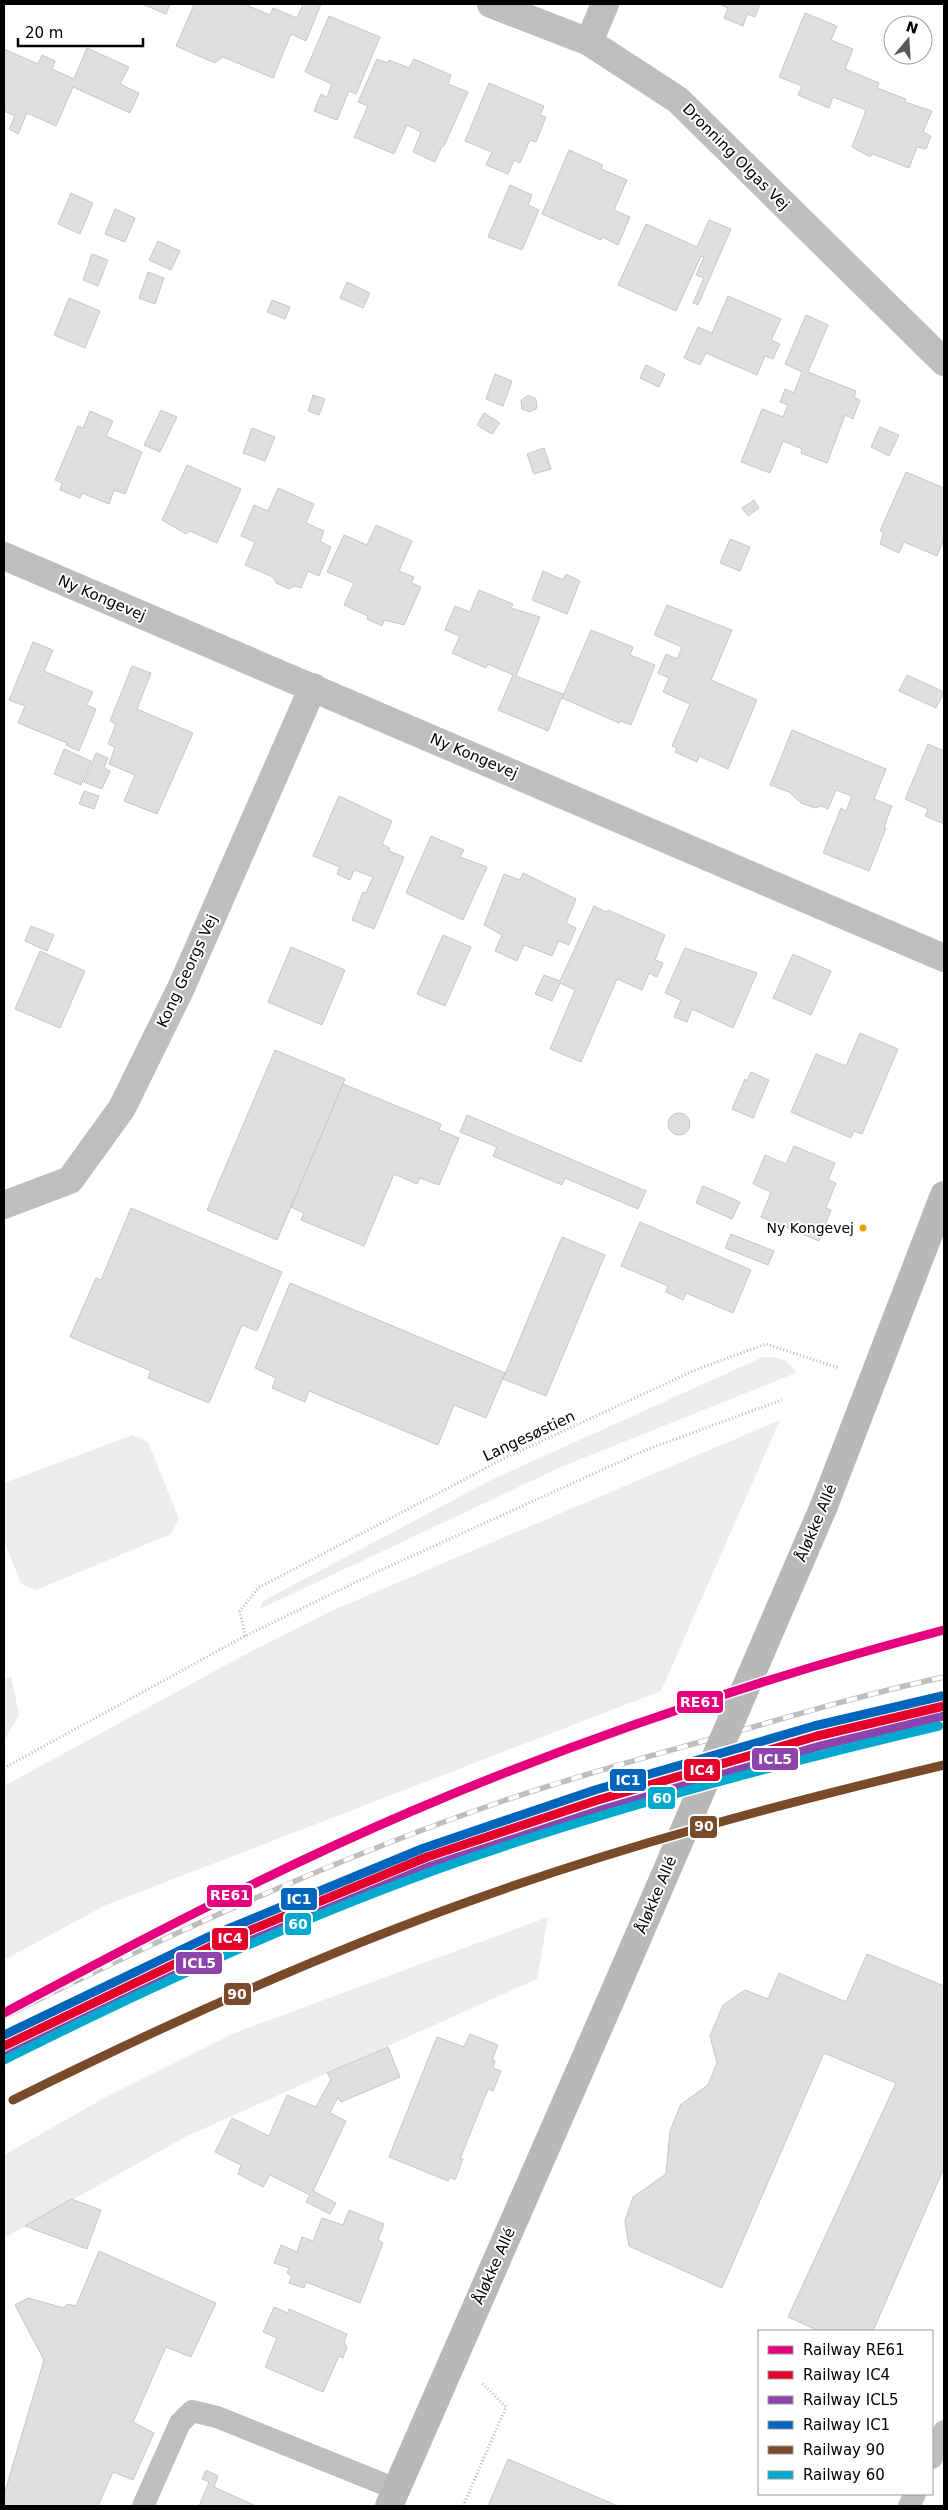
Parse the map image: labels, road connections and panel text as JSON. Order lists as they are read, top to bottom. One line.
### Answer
{"streets":{"main road":["Åløkke Allé"],"street":["Dronning Olgas Vej","Ny Kongevej","Kong Georgs Vej"],"path":["Langesøstien"]},"crossings":[["Ny Kongevej","Kong Georgs Vej"],["Langesøstien","Åløkke Allé"]],"places":["Ny Kongevej"],"lines":["rail line RE61","rail line IC1","rail line IC4","rail line ICL5","rail line 60","rail line 90"],"legend":["Railway RE61","Railway IC4","Railway ICL5","Railway IC1","Railway 90","Railway 60"],"scale_bar":"20 m","north":"top"}
